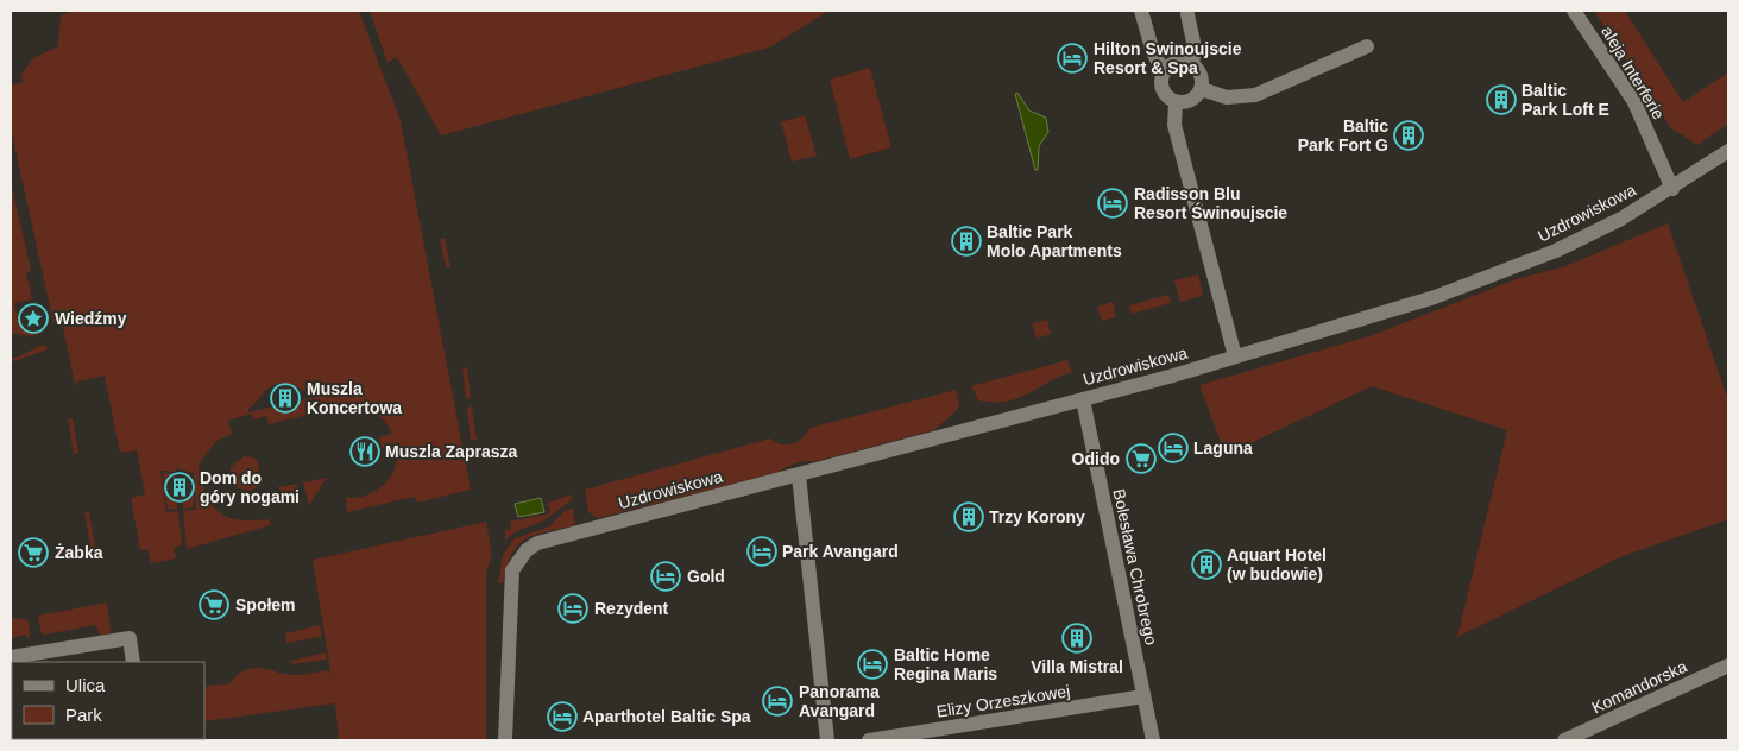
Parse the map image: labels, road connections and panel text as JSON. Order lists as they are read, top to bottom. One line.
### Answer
{"streets":{"street":["aleja Interferie","Uzdrowiskowa","Bolesława Chrobrego","Komandorska","Elizy Orzeszkowej"]},"crossings":[["aleja Interferie","Uzdrowiskowa"],["Uzdrowiskowa","Bolesława Chrobrego"],["Bolesława Chrobrego","Elizy Orzeszkowej"]],"places":{"hotel":["Hilton Swinoujscie Resort & Spa","Radisson Blu Resort Świnoujscie","Laguna","Park Avangard","Gold","Rezydent","Baltic Home Regina Maris","Panorama Avangard","Aparthotel Baltic Spa"],"building":["Baltic Park Loft E","Baltic Park Fort G","Baltic Park Molo Apartments","Muszla Koncertowa","Dom do góry nogami","Trzy Korony","Aquart Hotel (w budowie)","Villa Mistral"],"place":["Wiedźmy"],"restaurant":["Muszla Zaprasza"],"supermarket":["Odido","Żabka","Społem"]},"legend":["Ulica","Park"]}
